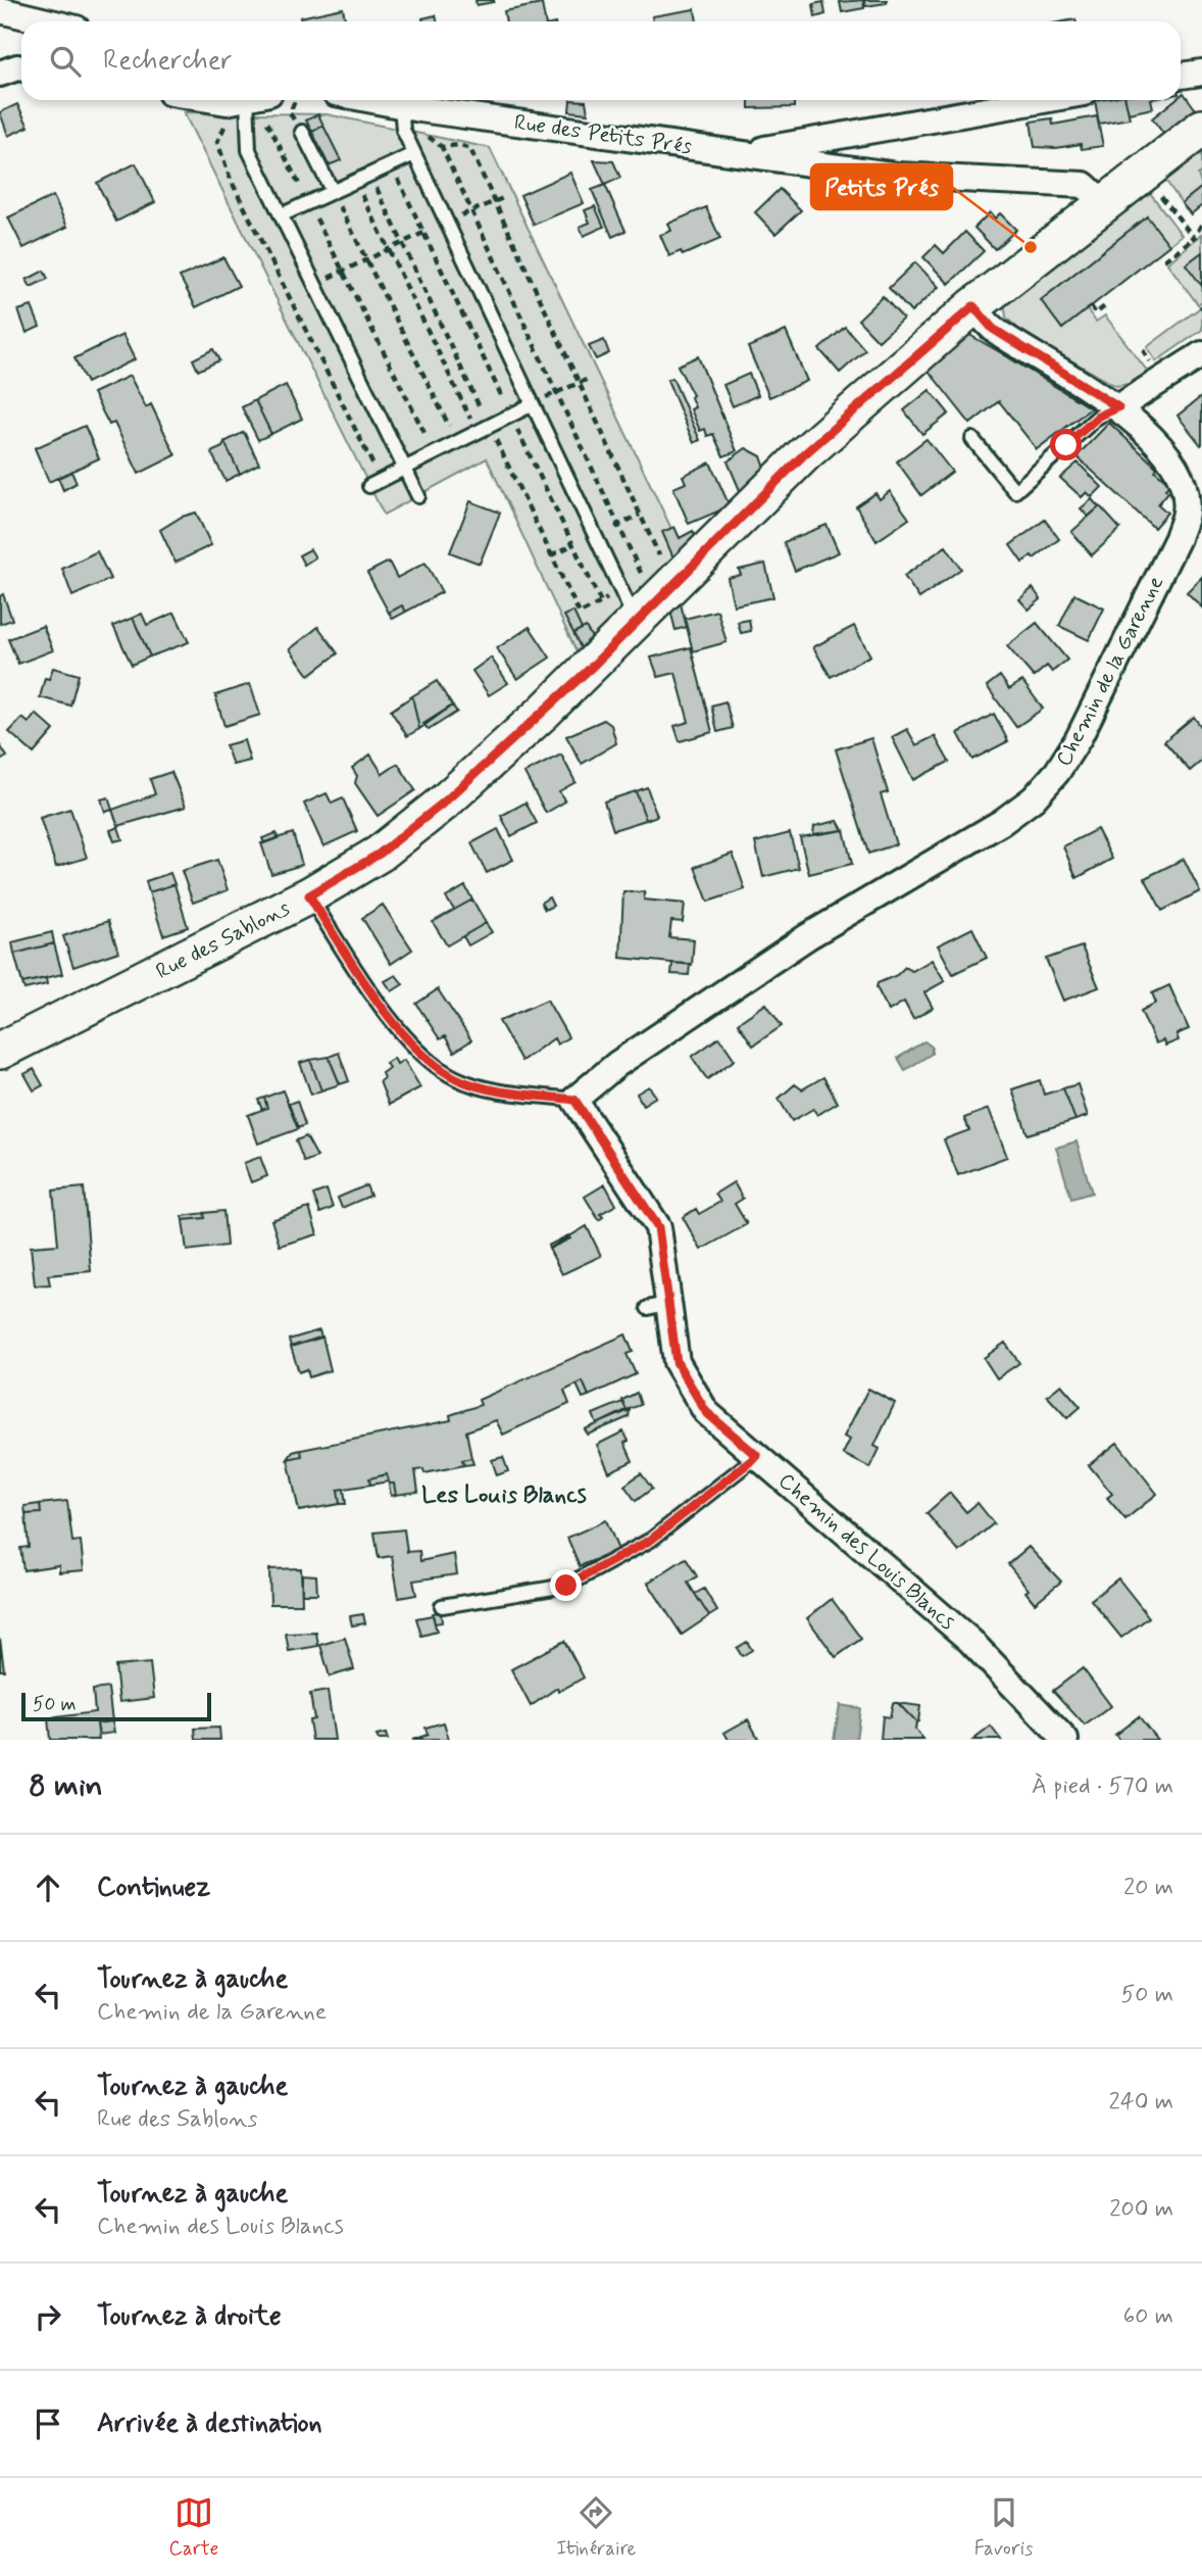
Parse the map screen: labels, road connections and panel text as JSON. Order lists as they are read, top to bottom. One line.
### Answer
{"streets":{"street":["Rue des Petits Prés","Chemin de la Garenne","Rue des Sablons","Chemin des Louis Blancs"]},"crossings":[["Rue des Petits Prés","Rue des Sablons"],["Chemin de la Garenne","Rue des Sablons"],["Chemin de la Garenne","Chemin des Louis Blancs"]],"districts":["Les Louis Blancs"],"places":["Petits Prés"],"scale_bar":"50 m","page":{"search":"Rechercher","scale":"50 m","heading":["8 min","À pied · 570 m"],"list":[["Continuez","20 m"],["Tournez à gauche","Chemin de la Garenne","50 m"],["Tournez à gauche","Rue des Sablons","240 m"],["Tournez à gauche","Chemin des Louis Blancs","200 m"],["Tournez à droite","60 m"],"Arrivée à destination"],"nav":["Carte","Itinéraire","Favoris"]}}
